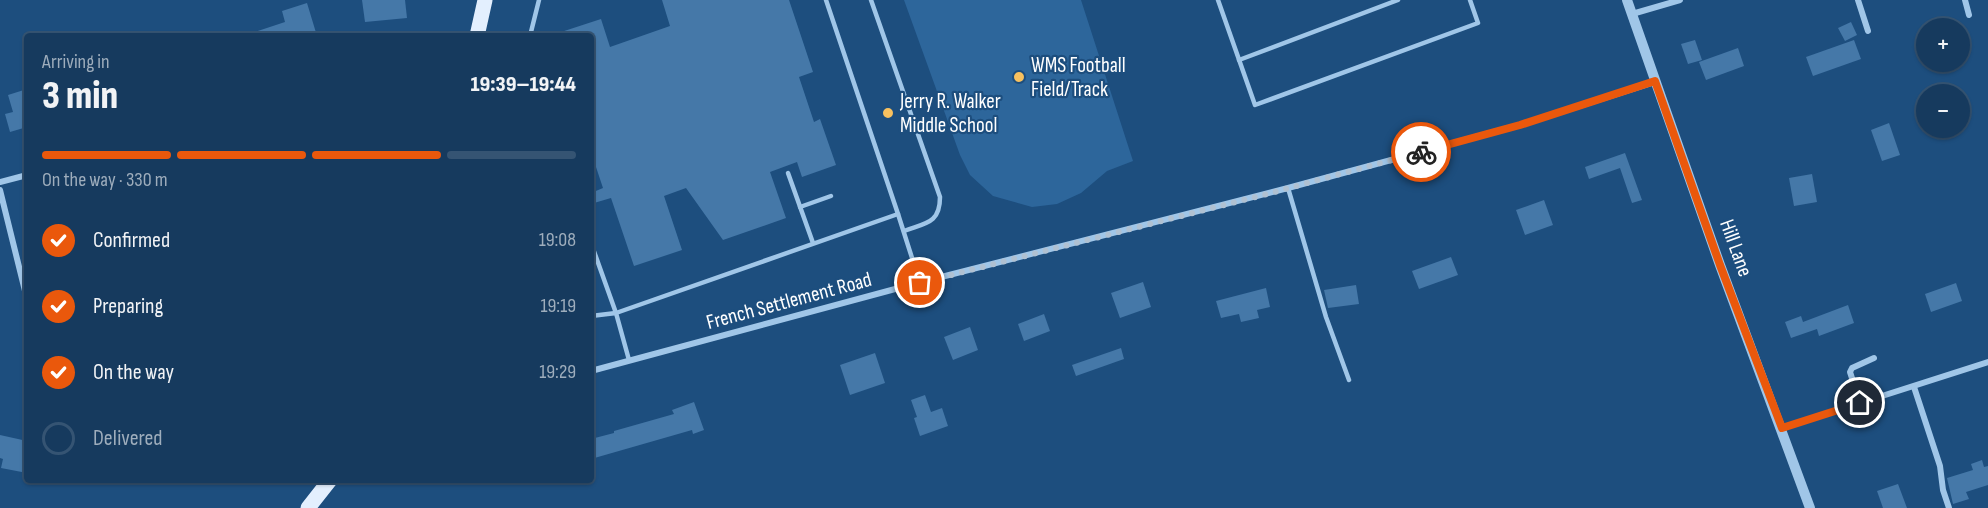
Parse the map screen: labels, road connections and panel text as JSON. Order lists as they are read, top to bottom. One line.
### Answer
{"streets":{"street":["Hill Lane","French Settlement Road"]},"crossings":[["Hill Lane","French Settlement Road"]],"places":["WMS Football Field/Track","Jerry R. Walker Middle School"],"page":{"map_buttons":["+","−"],"heading":["3 min","Arriving in","19:39–19:44"],"bar":"On the way · 330 m","list":[["Confirmed","19:08"],["Preparing","19:19"],["On the way","19:29"],"Delivered"]}}
